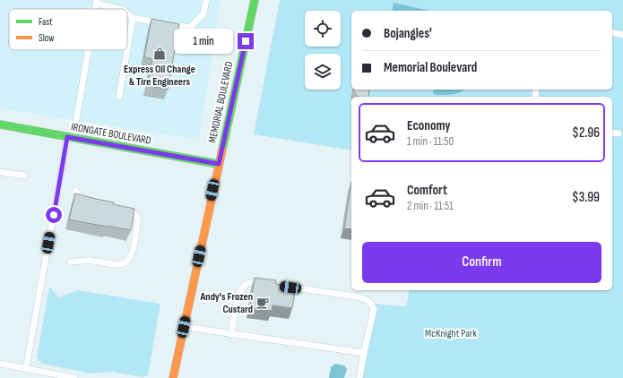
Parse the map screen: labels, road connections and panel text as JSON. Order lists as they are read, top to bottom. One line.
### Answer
{"streets":{"main road":["MEMORIAL BOULEVARD","IRONGATE BOULEVARD"]},"crossings":[["MEMORIAL BOULEVARD","IRONGATE BOULEVARD"]],"parks":["McKnight Park"],"places":{"shop":["Express Oil Change & Tire Engineers"],"cafe":["Andy's Frozen Custard"]},"legend":["Fast","Slow"],"page":{"banner":["Bojangles'","Memorial Boulevard"],"bubble":"1 min","list":[{"name":"Economy","note":"1 min · 11:50","value":"$2.96"},{"name":"Comfort","note":"2 min · 11:51","value":"$3.99"}],"buttons":"Confirm"}}
